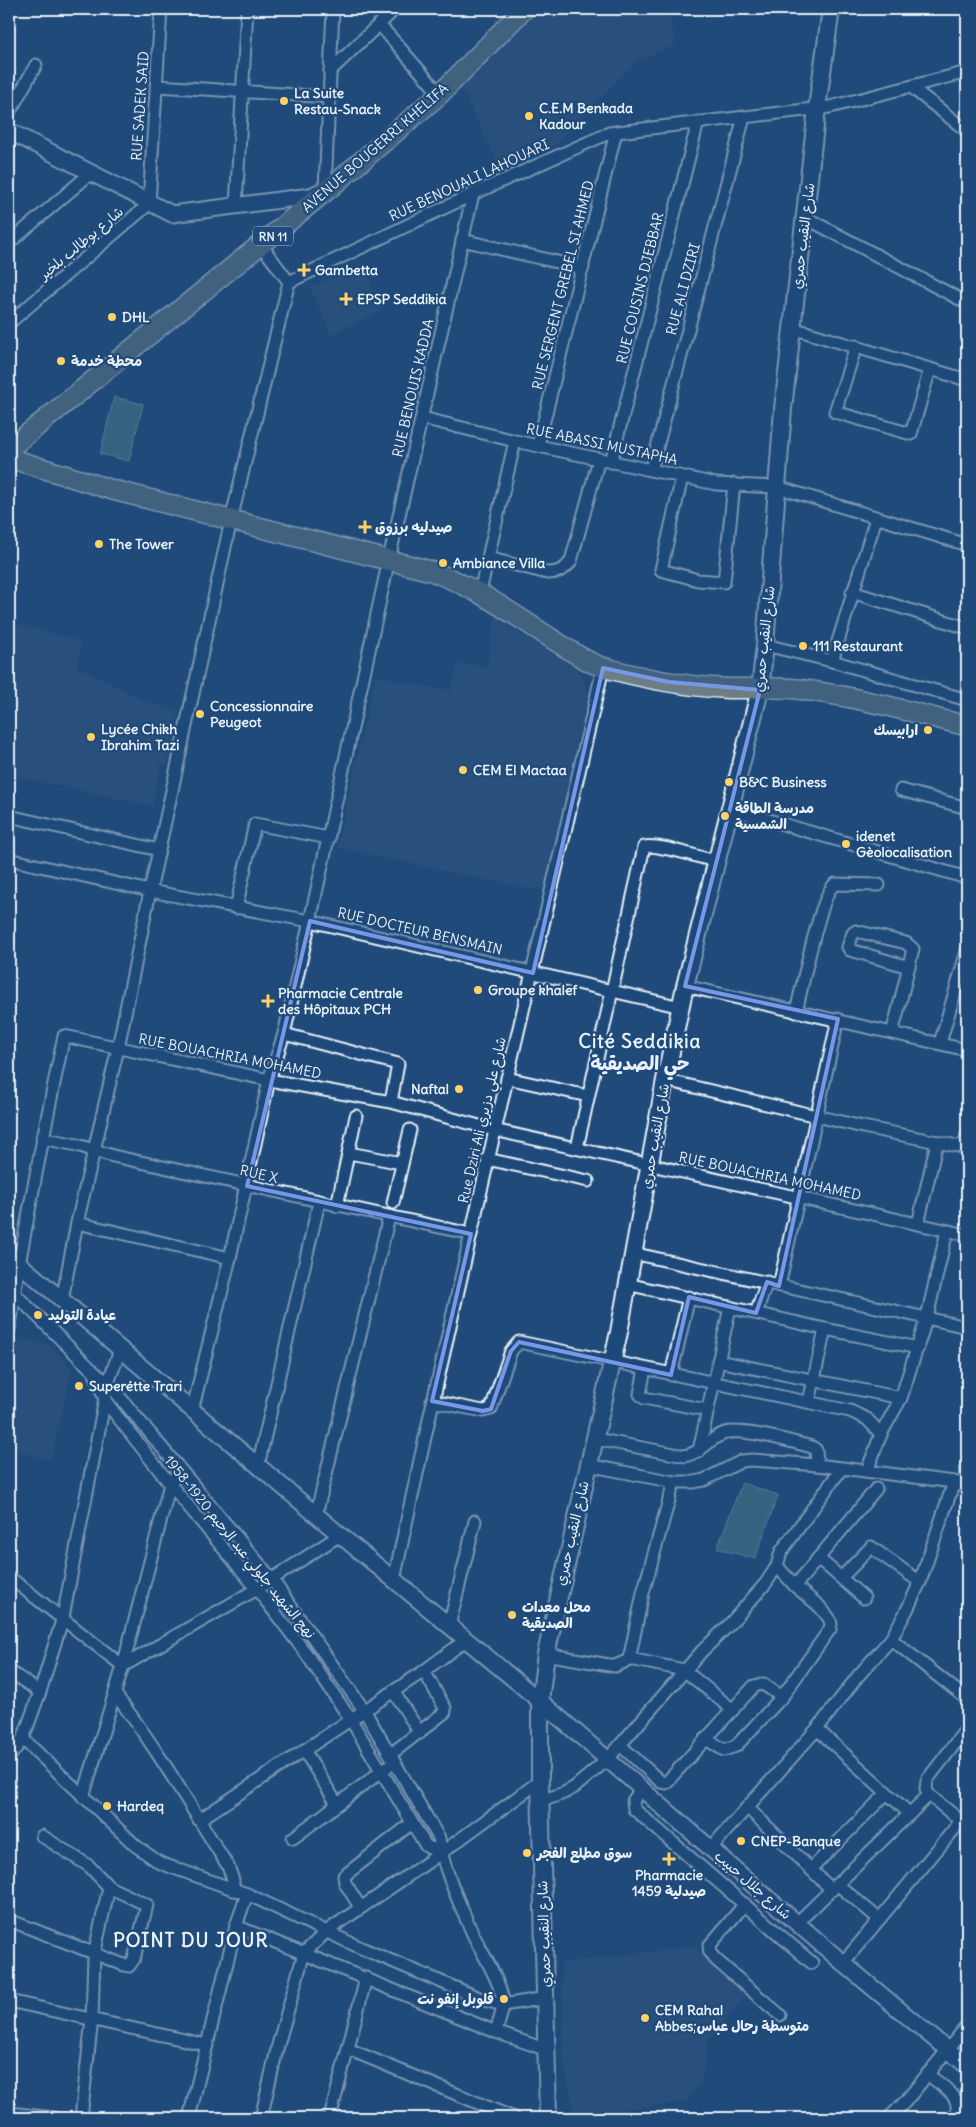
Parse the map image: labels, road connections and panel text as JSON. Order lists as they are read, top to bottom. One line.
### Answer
{"streets":{"main road":["AVENUE BOUGERRI KHELIFA","RN 11","شارع النقيب حمري"],"street":["RUE SADEK SAID","RUE BENOUALI LAHOUARI","شارع بوطالب بلخير","RUE SERGENT GREBEL SI AHMED","RUE COUSINS DJEBBAR","RUE ALI DZIRI","RUE BENOUIS KADDA","RUE ABASSI MUSTAPHA","RUE DOCTEUR BENSMAIN","RUE BOUACHRIA MOHAMED","Rue Dziri Ali شارع علي دزيري","RUE X","نهج الشهيد جلولي عبد الرحيم 1920-1958","شارع جلال حبيب"]},"crossings":[["RUE SADEK SAID","شارع بوطالب بلخير"],["RUE BENOUALI LAHOUARI","شارع النقيب حمري"],["RUE BENOUALI LAHOUARI","RUE SERGENT GREBEL SI AHMED"],["RUE BENOUALI LAHOUARI","RUE COUSINS DJEBBAR"],["RUE BENOUALI LAHOUARI","RUE ALI DZIRI"],["RUE BENOUALI LAHOUARI","RUE BENOUIS KADDA"],["شارع النقيب حمري","RUE ABASSI MUSTAPHA"],["شارع النقيب حمري","RUE DOCTEUR BENSMAIN"],["شارع النقيب حمري","RUE BOUACHRIA MOHAMED"],["شارع النقيب حمري","شارع جلال حبيب"],["RUE SERGENT GREBEL SI AHMED","RUE ABASSI MUSTAPHA"],["RUE COUSINS DJEBBAR","RUE ABASSI MUSTAPHA"],["RUE ALI DZIRI","RUE ABASSI MUSTAPHA"],["RUE BENOUIS KADDA","RUE ABASSI MUSTAPHA"],["RUE BENOUIS KADDA","RUE DOCTEUR BENSMAIN"],["RUE BENOUIS KADDA","RUE BOUACHRIA MOHAMED"],["RUE BENOUIS KADDA","RUE X"],["RUE BENOUIS KADDA","شارع جلال حبيب"],["RUE DOCTEUR BENSMAIN","Rue Dziri Ali شارع علي دزيري"],["RUE BOUACHRIA MOHAMED","Rue Dziri Ali شارع علي دزيري"],["RUE BOUACHRIA MOHAMED","RUE X"],["Rue Dziri Ali شارع علي دزيري","RUE X"],["Rue Dziri Ali شارع علي دزيري","شارع جلال حبيب"]],"districts":["Cité Seddikia حي الصديقية","POINT DU JOUR"],"places":{"other":["La Suite Restau-Snack","C.E.M Benkada Kadour","DHL","محطة خدمة","The Tower","Ambiance Villa","111 Restaurant","Concessionnaire Peugeot","ارابيسك","Lycée Chikh Ibrahim Tazi","CEM El Mactaa","B&C Business","مدرسة الطاقة الشمسية","idenet Gèolocalisation","Groupe khalef","Naftal","عيادة التوليد","Superétte Trari","محل معدات الصديقية","Hardeq","CNEP-Banque","سوق مطلع الفجر","قلوبل إنفو نت","CEM Rahal Abbes;متوسطة رحال عباس"],"health":["Gambetta","EPSP Seddikia","صيدليه برزوق","Pharmacie Centrale des Hôpitaux PCH","Pharmacie 1459 صيدلية"]}}
